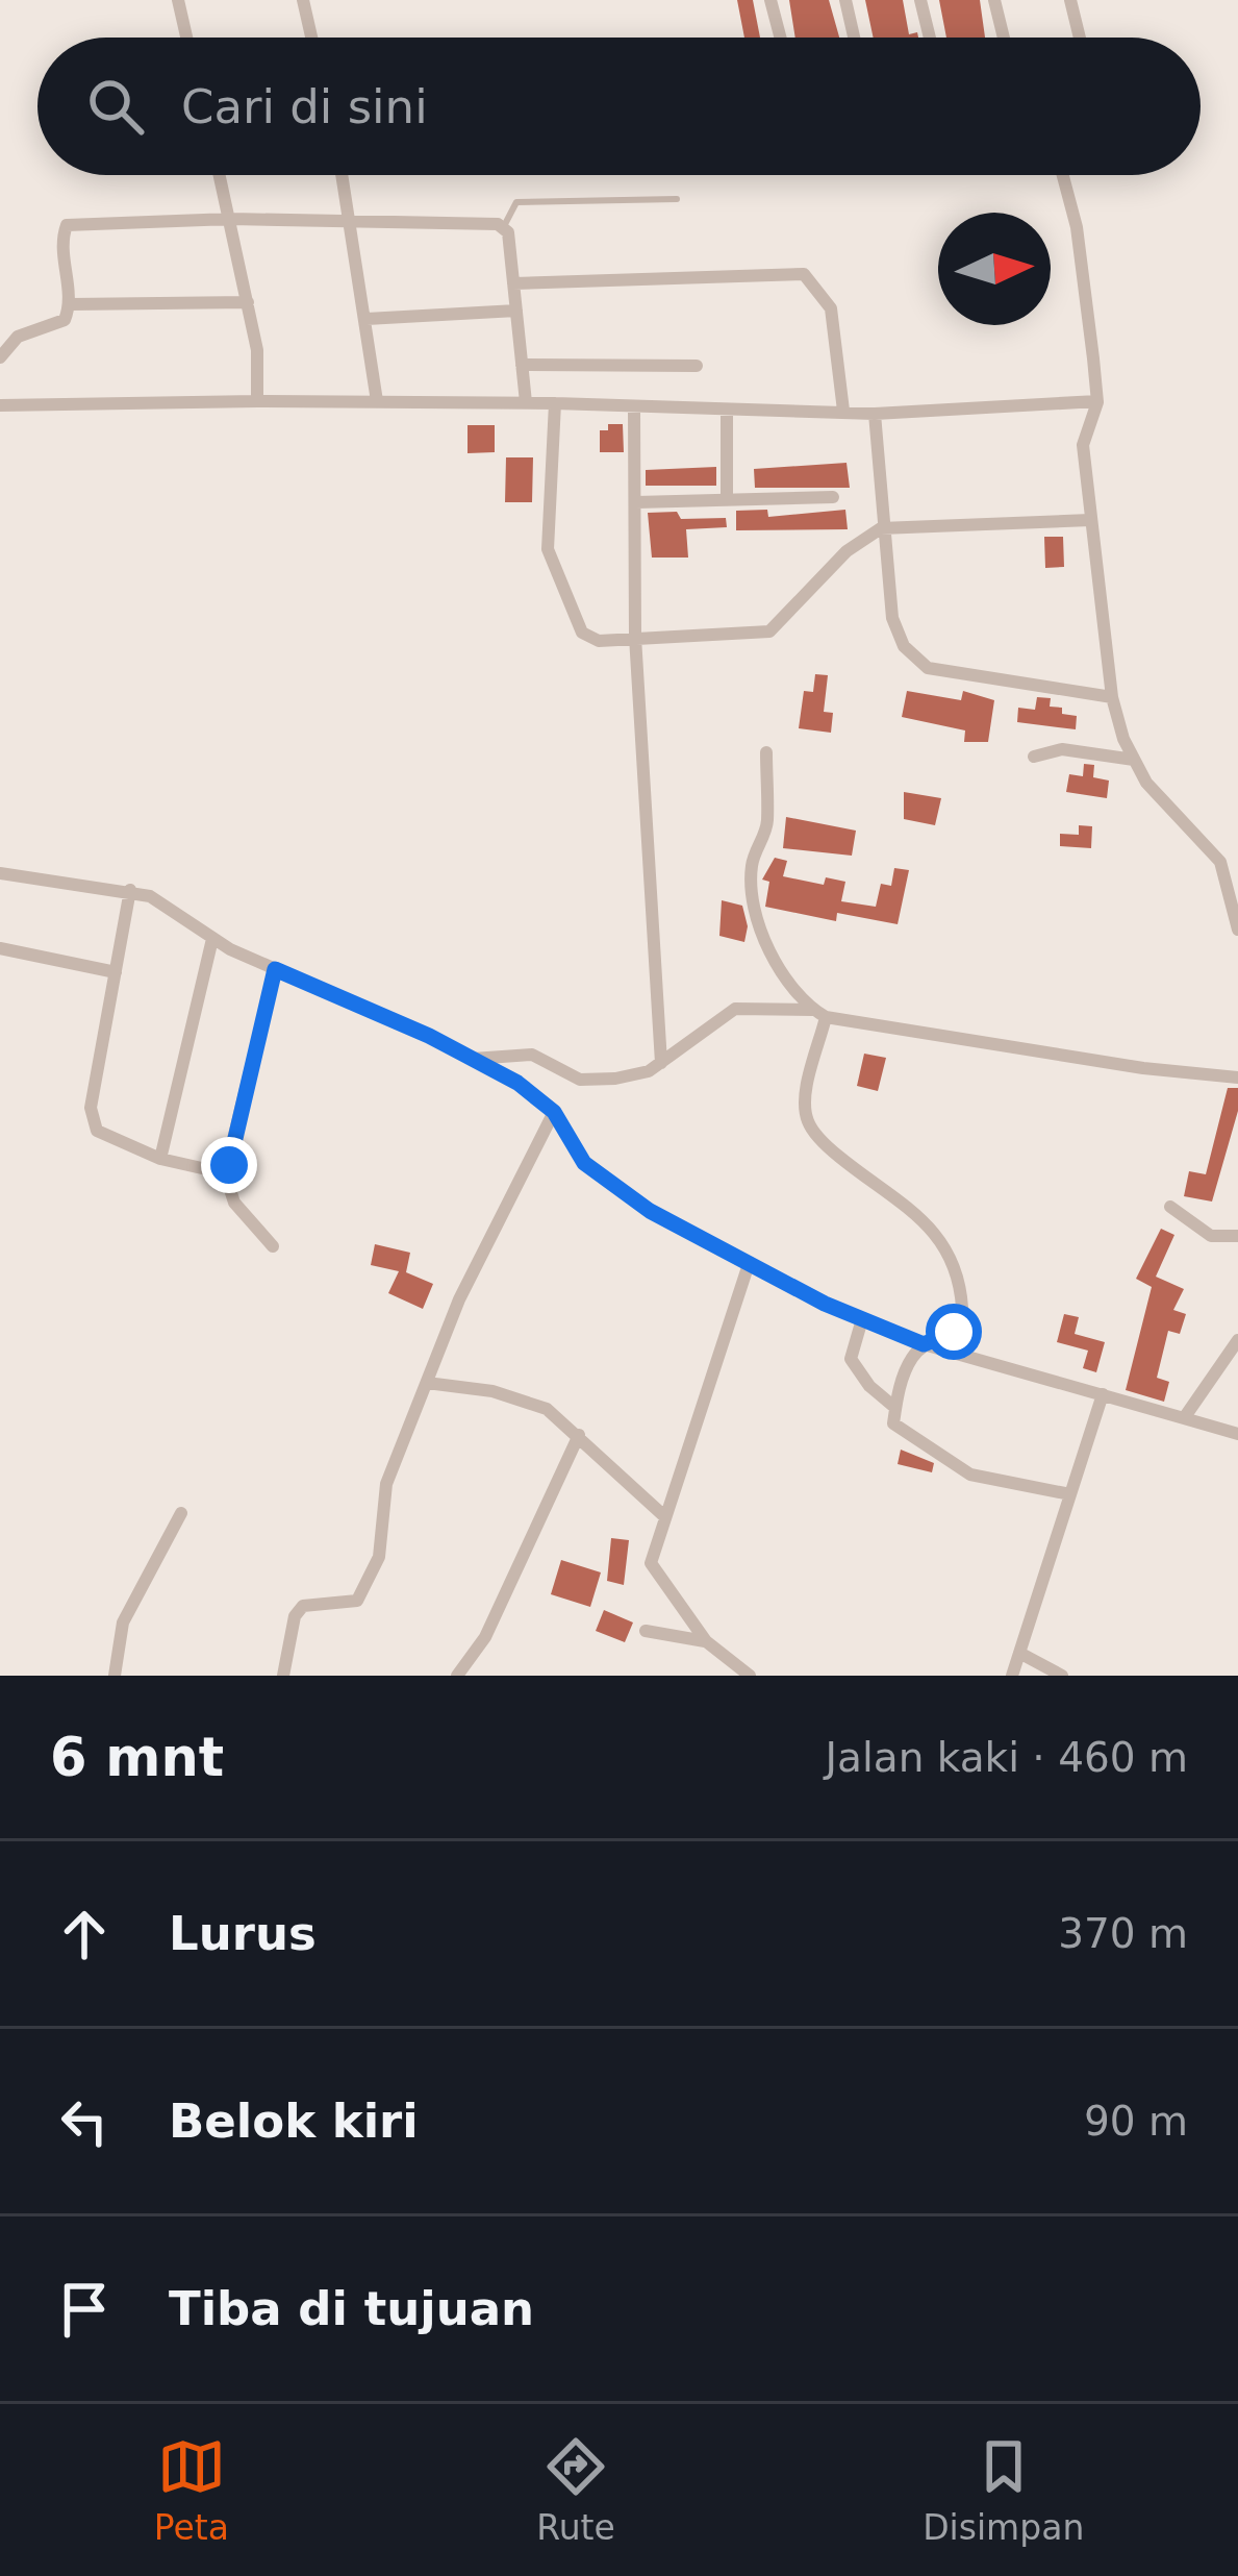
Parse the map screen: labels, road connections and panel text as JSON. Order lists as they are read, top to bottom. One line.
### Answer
{"north":"right","page":{"search":"Cari di sini","heading":["6 mnt","Jalan kaki · 460 m"],"list":[["Lurus","370 m"],["Belok kiri","90 m"],"Tiba di tujuan"],"nav":["Peta","Rute","Disimpan"]}}
